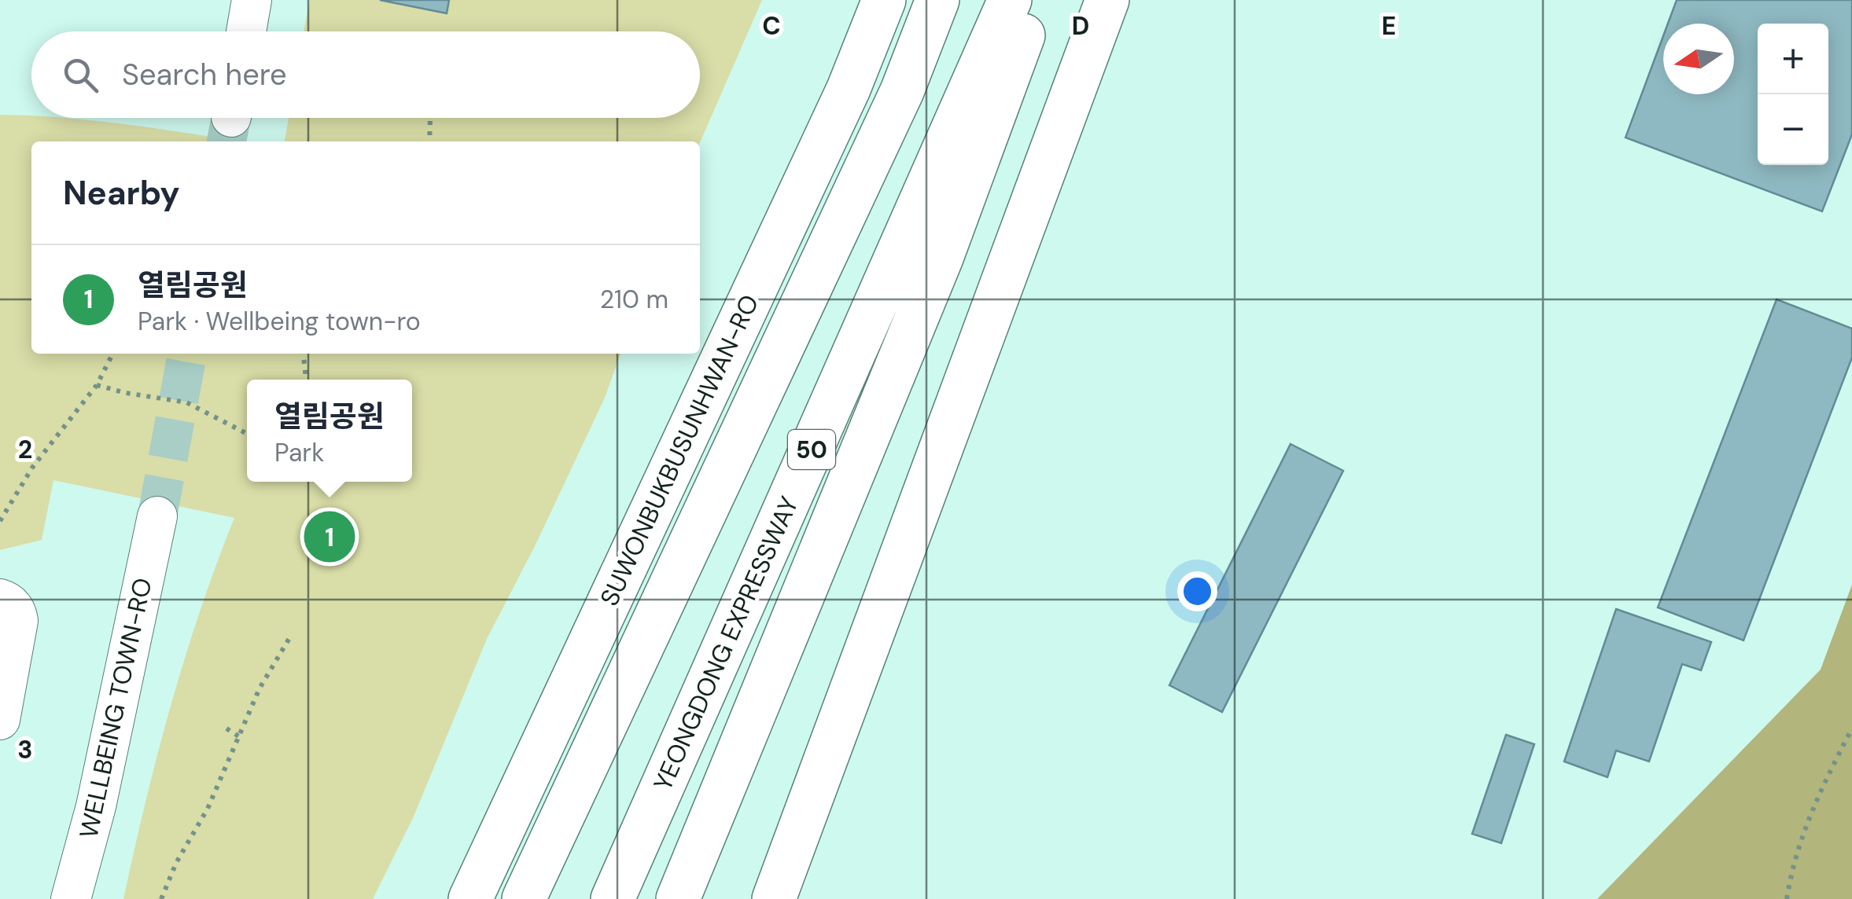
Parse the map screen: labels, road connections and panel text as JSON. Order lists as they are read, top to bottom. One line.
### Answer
{"streets":{"highway":["50","SUWONBUKBUSUNHWAN-RO","YEONGDONG EXPRESSWAY"],"street":["WELLBEING TOWN-RO"]},"north":"left","page":{"map_buttons":["+","−"],"search":"Search here","heading":"Nearby","list":[{"mark":"1","name":"열림공원","note":"Park · Wellbeing town-ro","value":"210 m"}],"popup":["열림공원","Park"],"pins":"1"},"grid":{"columns":["C","D","E"],"rows":["2","3"]}}
